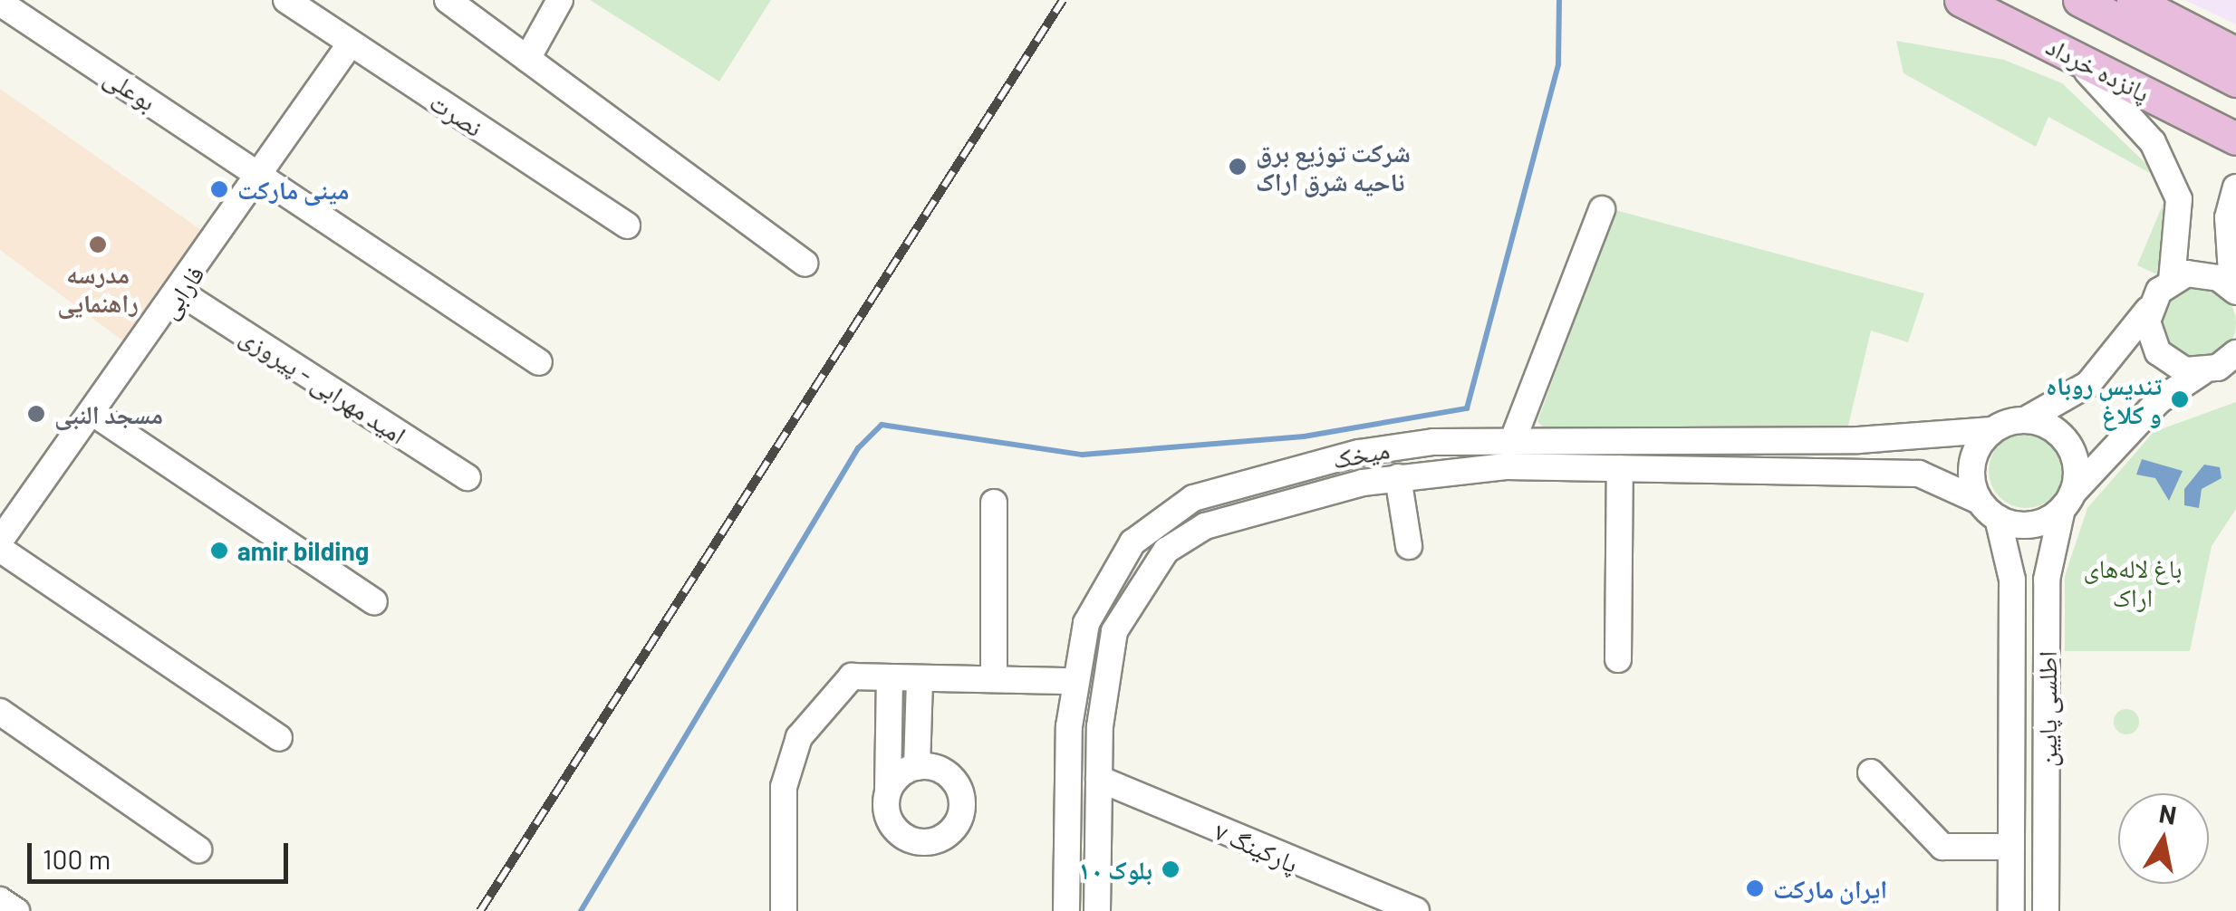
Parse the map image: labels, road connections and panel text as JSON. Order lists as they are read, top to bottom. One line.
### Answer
{"streets":{"main road":["پانزده خرداد"],"street":["بوعلی","نصرت","فارابی","امید مهرابی - پیروزی","میخک","اطلسی پایین","پارکینگ ۷"]},"crossings":[["بوعلی","فارابی"],["نصرت","فارابی"],["فارابی","امید مهرابی - پیروزی"],["میخک","اطلسی پایین"],["میخک","پارکینگ ۷"]],"parks":["باغ لاله‌های اراک"],"places":["شرکت توزیع برق ناحیه شرق اراک","مینی مارکت","مدرسه راهنمایی","تندیس روباه و کلاغ","مسجد النبی","amir bilding","بلوک ۱۰","ایران مارکت"],"scale_bar":"100 m","north":"top"}
